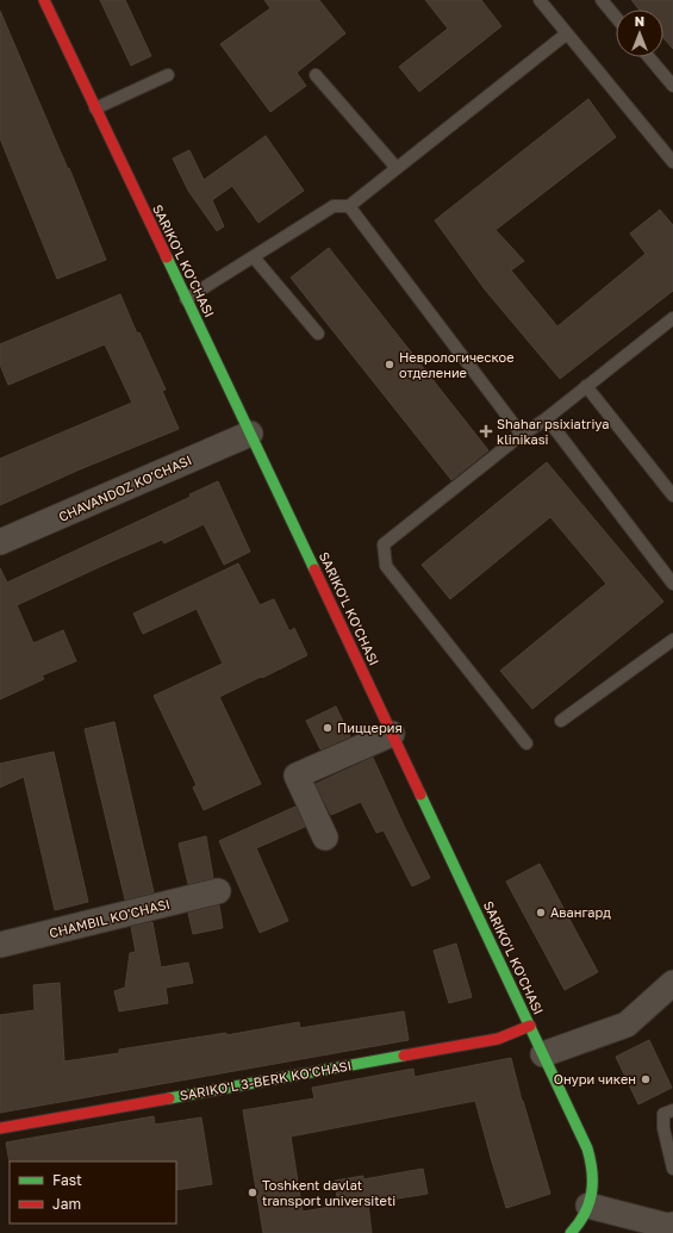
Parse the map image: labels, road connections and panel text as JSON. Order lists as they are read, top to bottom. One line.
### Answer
{"streets":{"main road":["SARIKO'L KO'CHASI","SARIKO'L 3-BERK KO'CHASI"],"street":["CHAVANDOZ KO'CHASI","CHAMBIL KO'CHASI"]},"crossings":[["SARIKO'L KO'CHASI","CHAVANDOZ KO'CHASI"],["SARIKO'L KO'CHASI","SARIKO'L 3-BERK KO'CHASI"]],"places":{"other":["Неврологическое отделение","Пиццерия","Авангард","Онури чикен","Toshkent davlat transport universiteti"],"health":["Shahar psixiatriya klinikasi"]},"legend":["Fast","Jam"],"north":"top"}
